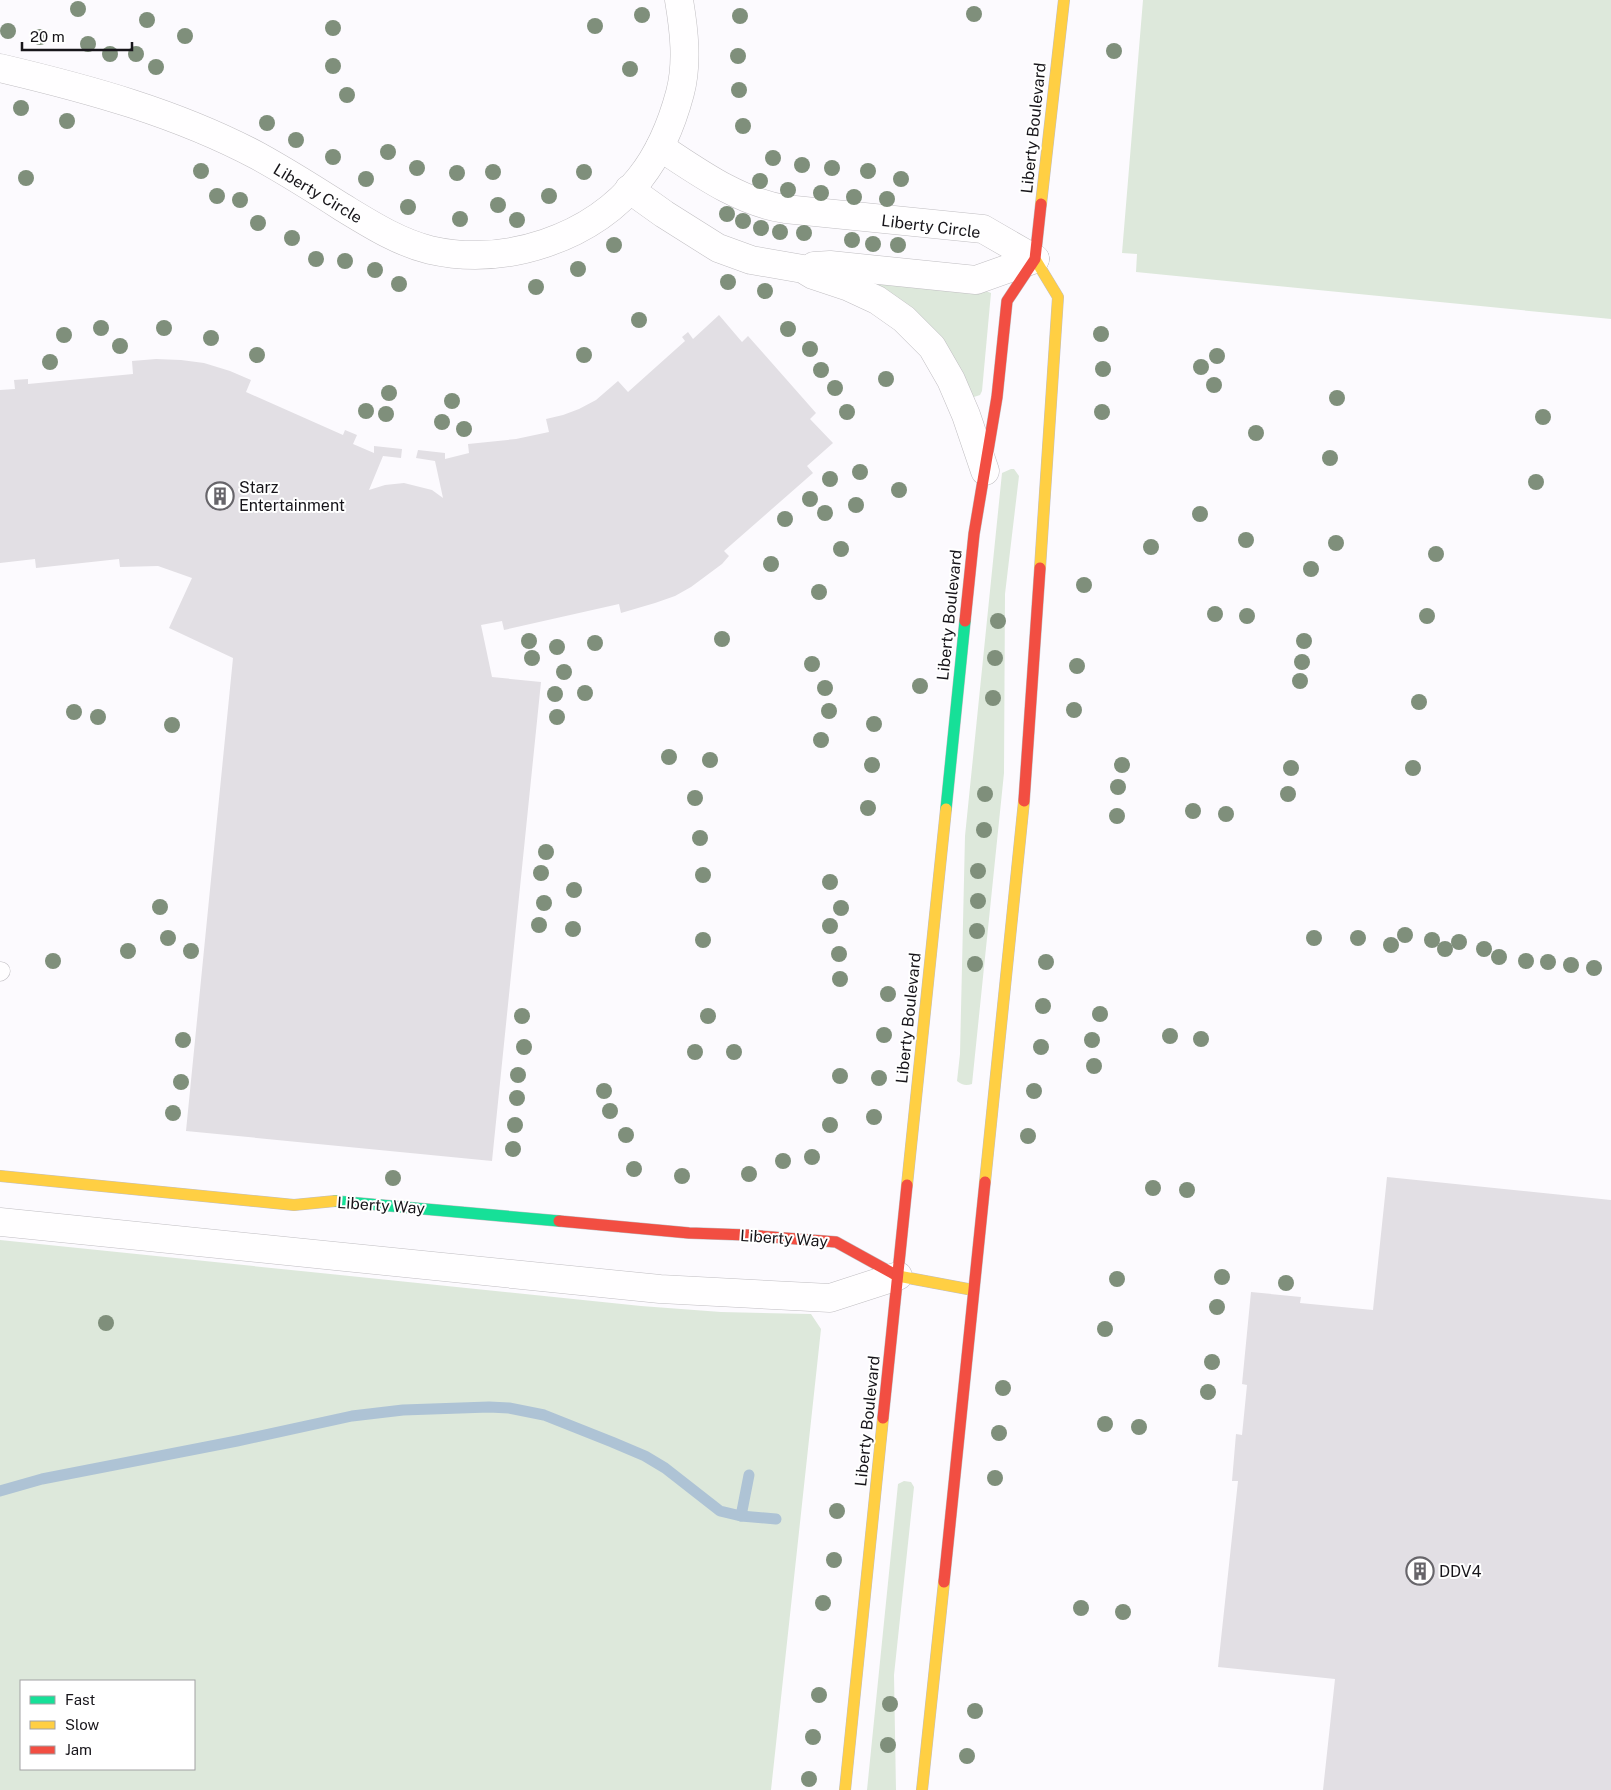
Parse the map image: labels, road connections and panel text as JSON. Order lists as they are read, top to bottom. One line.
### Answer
{"streets":{"street":["Liberty Boulevard","Liberty Circle","Liberty Way"]},"crossings":[["Liberty Boulevard","Liberty Circle"],["Liberty Boulevard","Liberty Way"]],"places":{"building":["Starz Entertainment","DDV4"]},"legend":["Fast","Slow","Jam"],"scale_bar":"20 m"}
